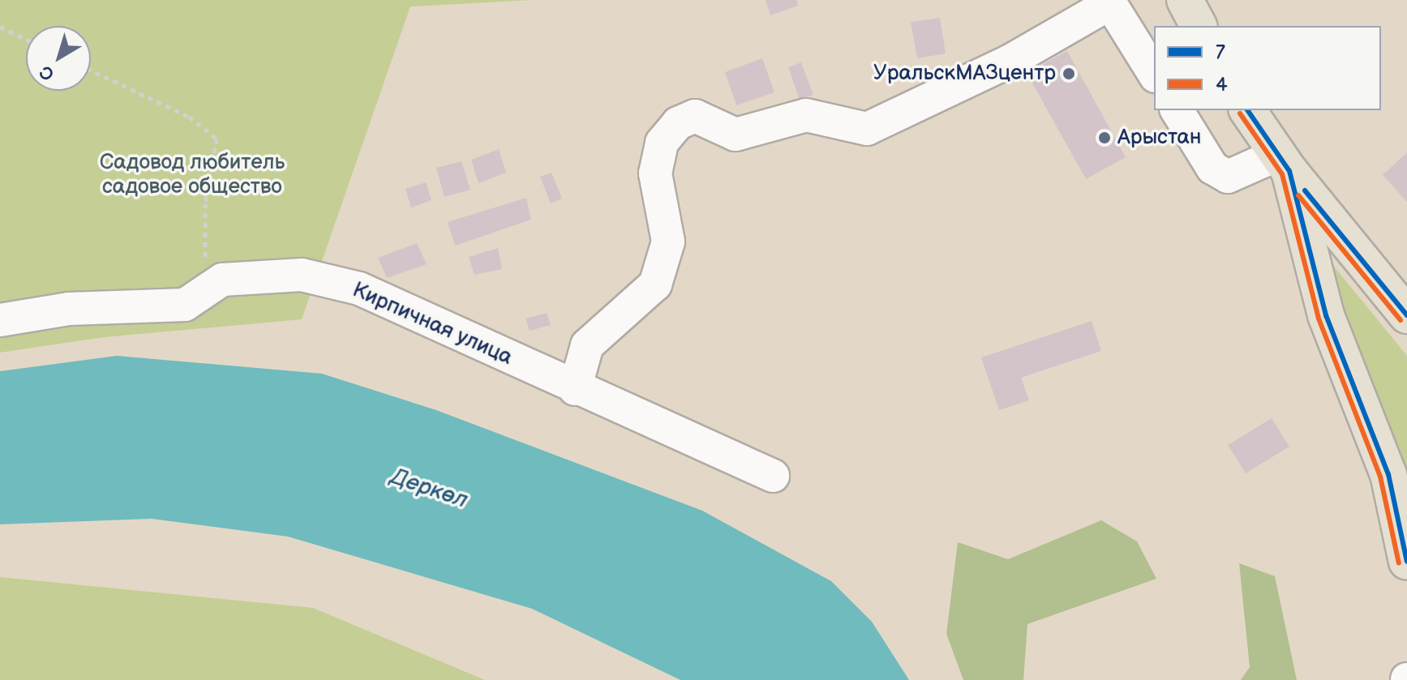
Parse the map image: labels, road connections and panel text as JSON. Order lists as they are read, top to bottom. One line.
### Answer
{"streets":{"street":["Кирпичная улица"]},"water":["Деркөл"],"parks":["Садовод любитель садовое общество"],"places":["УральскМАЗцентр","Арыстан"],"lines":["transit line 7","transit line 4"],"legend":["7","4"],"north":"bottom left"}
